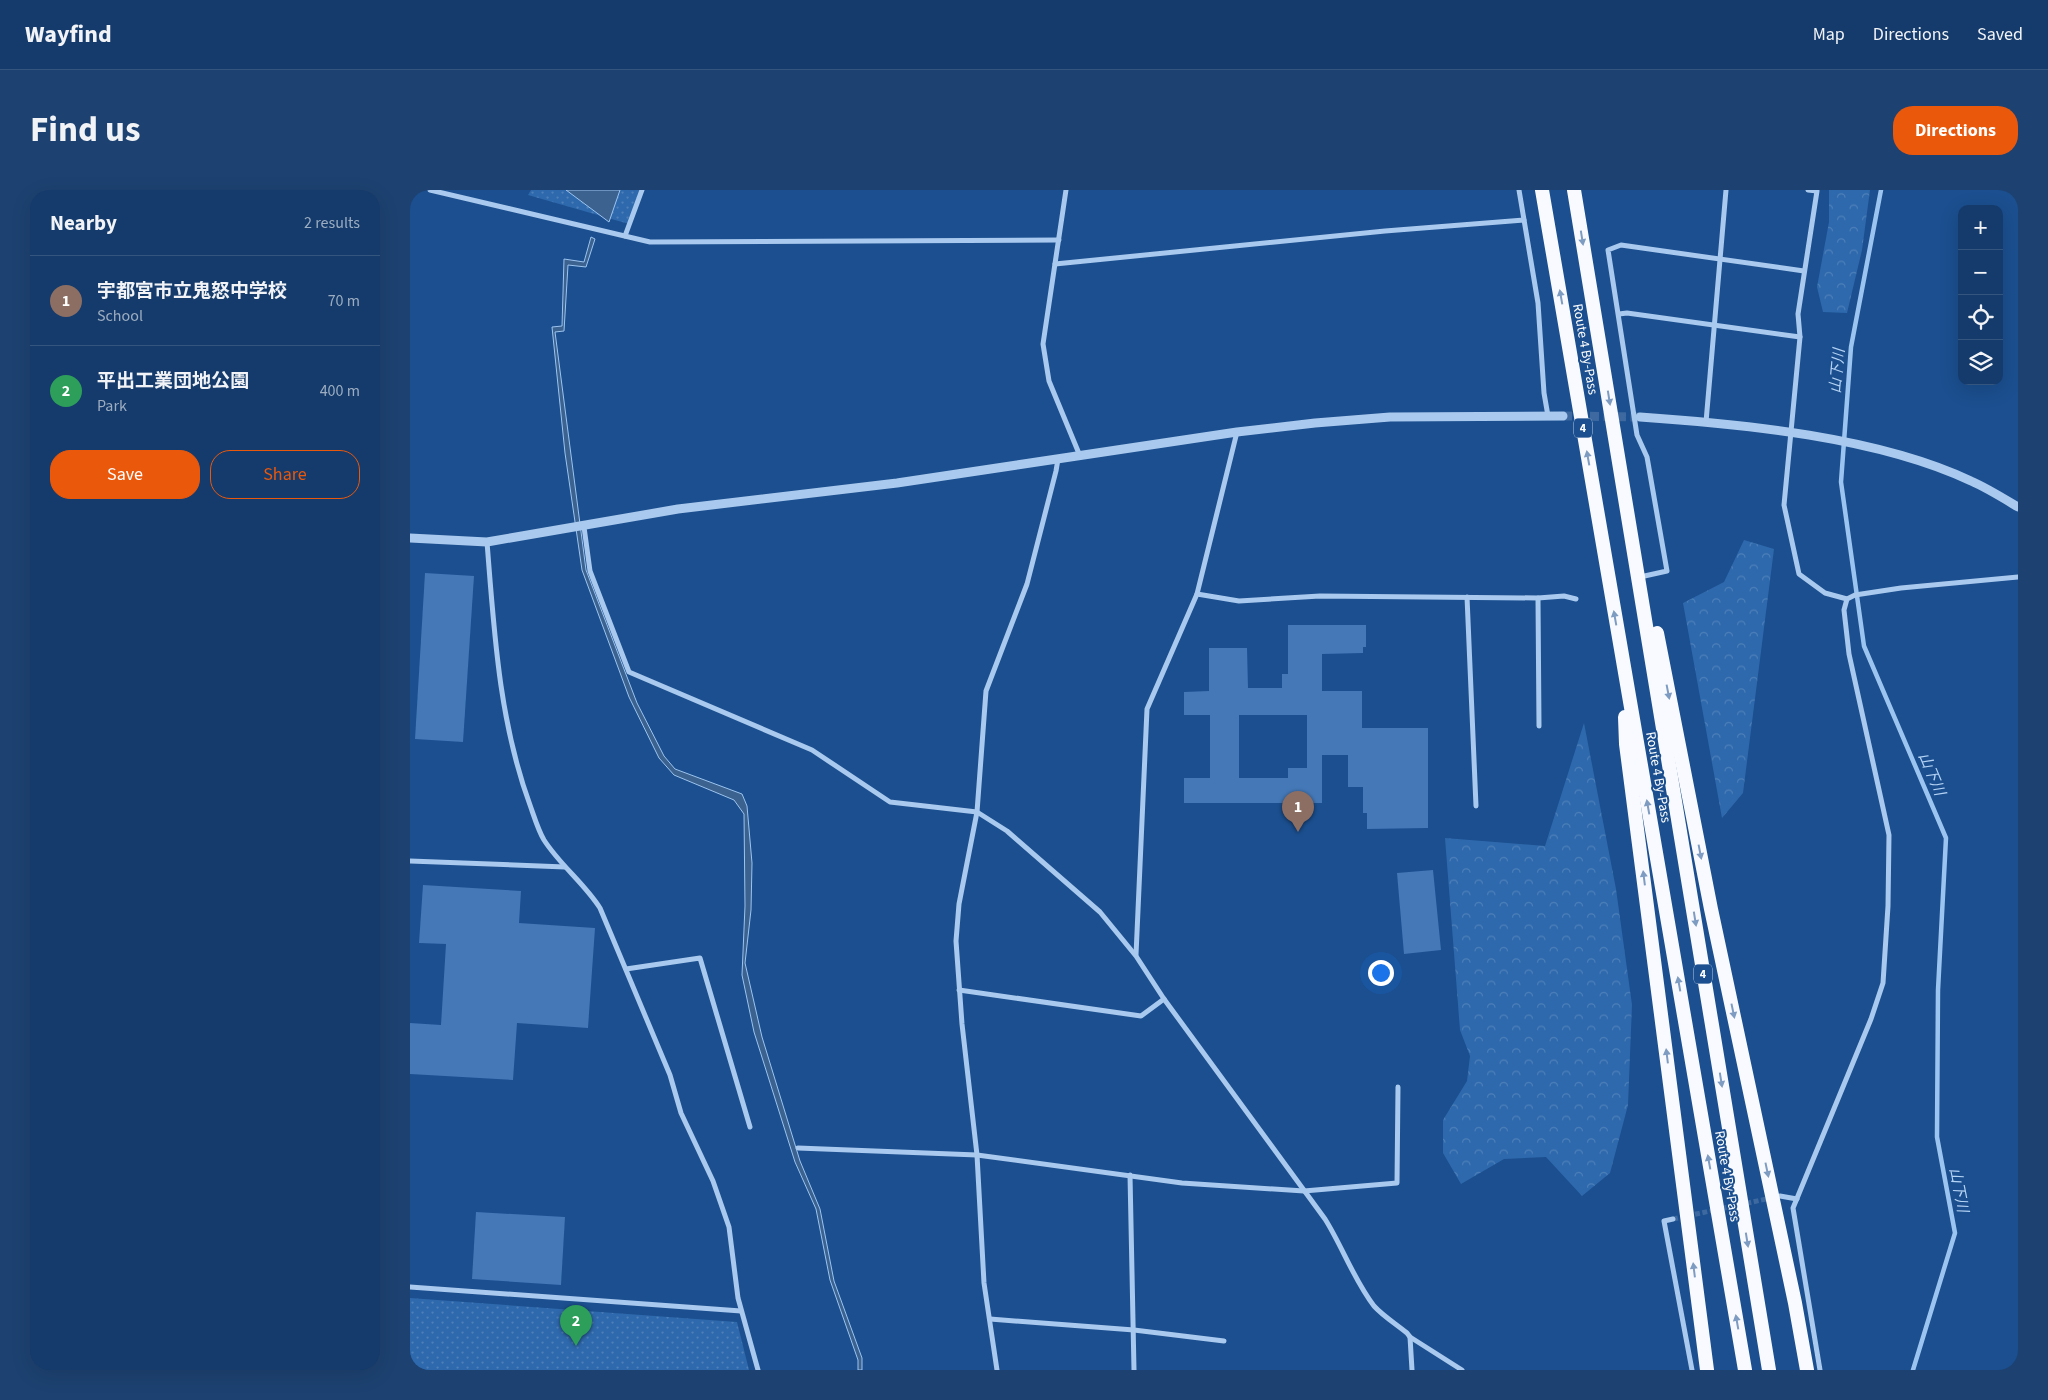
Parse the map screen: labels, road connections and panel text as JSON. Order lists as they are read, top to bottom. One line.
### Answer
{"streets":{"highway":["Route 4 By-Pass","4"]},"water":["山下川"],"page":{"header":"Wayfind","nav":["Map","Directions","Saved"],"title":"Find us","buttons":["Directions",["Save","Share"]],"heading":["Nearby","2 results"],"map_buttons":["+","−"],"list":[{"mark":"1","name":"宇都宮市立鬼怒中学校","note":"School","value":"70 m"},{"mark":"2","name":"平出工業団地公園","note":"Park","value":"400 m"}],"pins":["1","2"]}}
